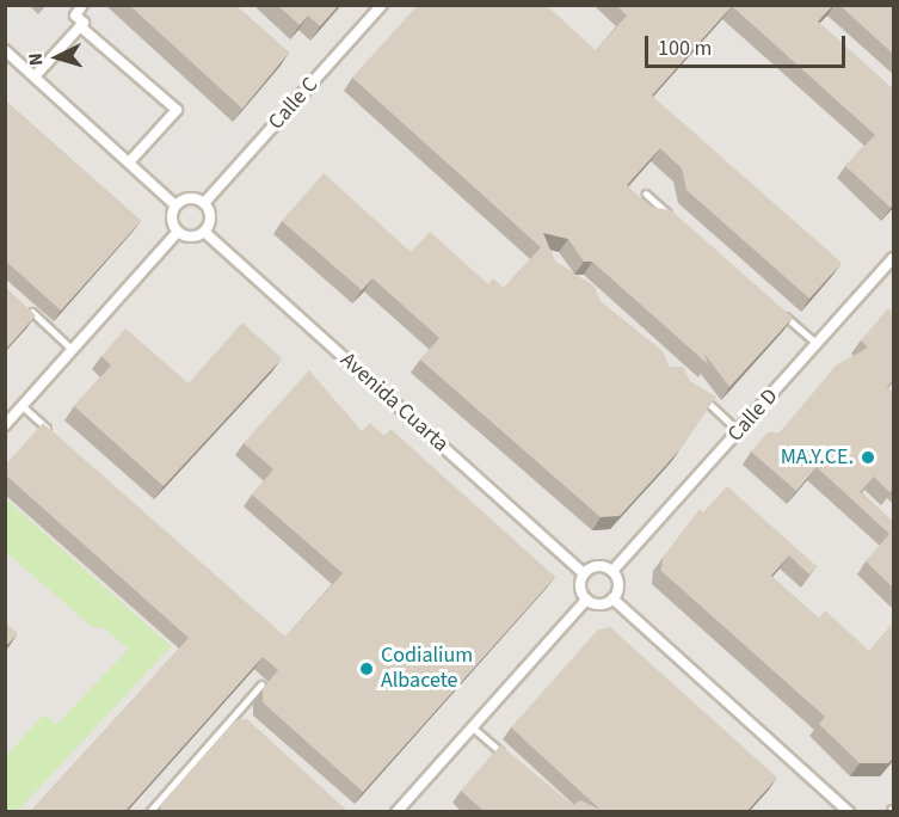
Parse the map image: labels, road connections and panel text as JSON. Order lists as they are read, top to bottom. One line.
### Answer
{"streets":{"street":["Calle C","Avenida Cuarta","Calle D"]},"crossings":[["Calle C","Avenida Cuarta"],["Avenida Cuarta","Calle D"]],"places":["MA.Y.CE.","Codialium Albacete"],"scale_bar":"100 m","north":"left"}
